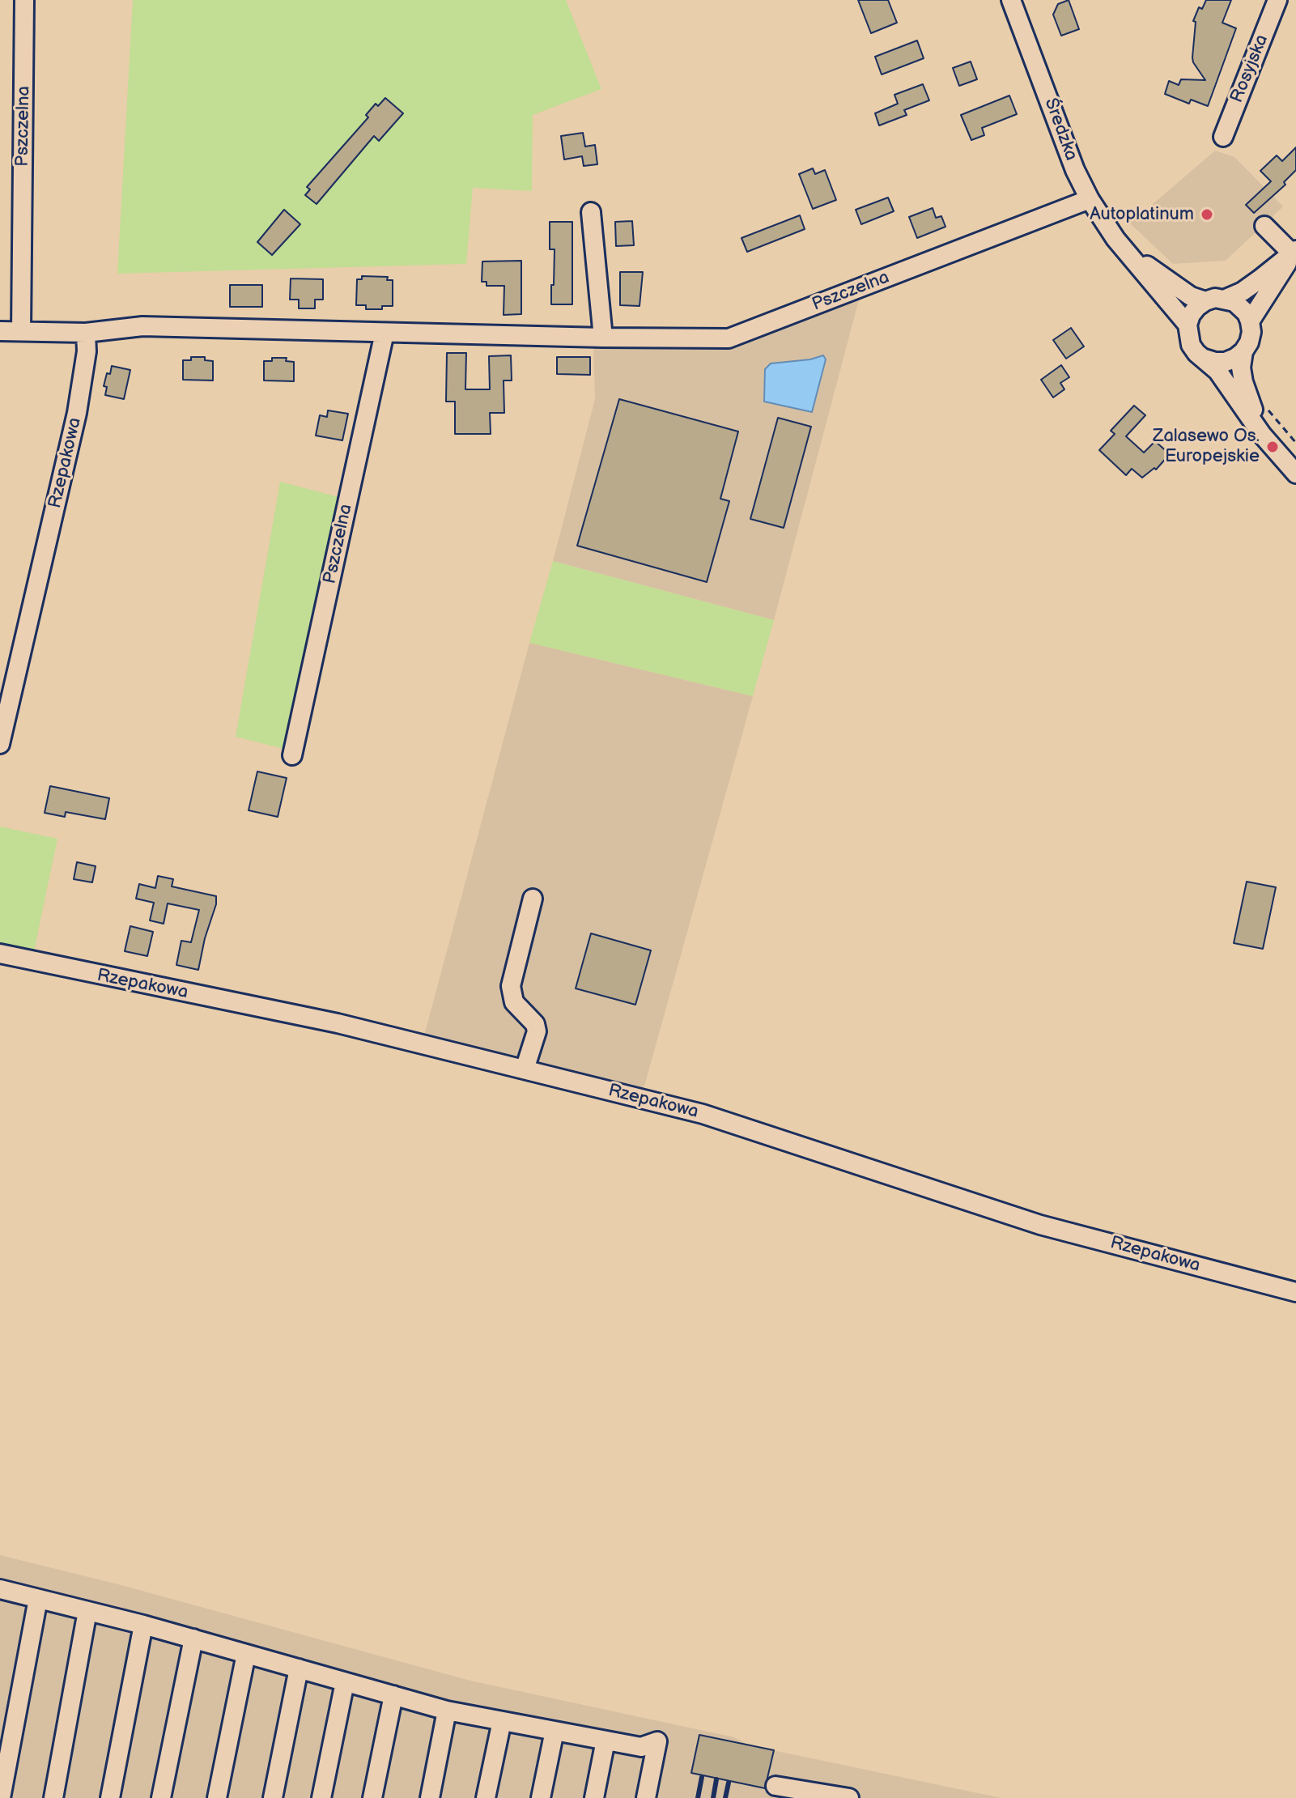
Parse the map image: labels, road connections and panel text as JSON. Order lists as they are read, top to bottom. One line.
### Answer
{"streets":{"street":["Rosyjska","Pszczelna","Średzka","Rzepakowa"]},"crossings":[["Pszczelna","Średzka"],["Pszczelna","Rzepakowa"]],"places":["Autoplatinum","Zalasewo Os. Europejskie"]}
